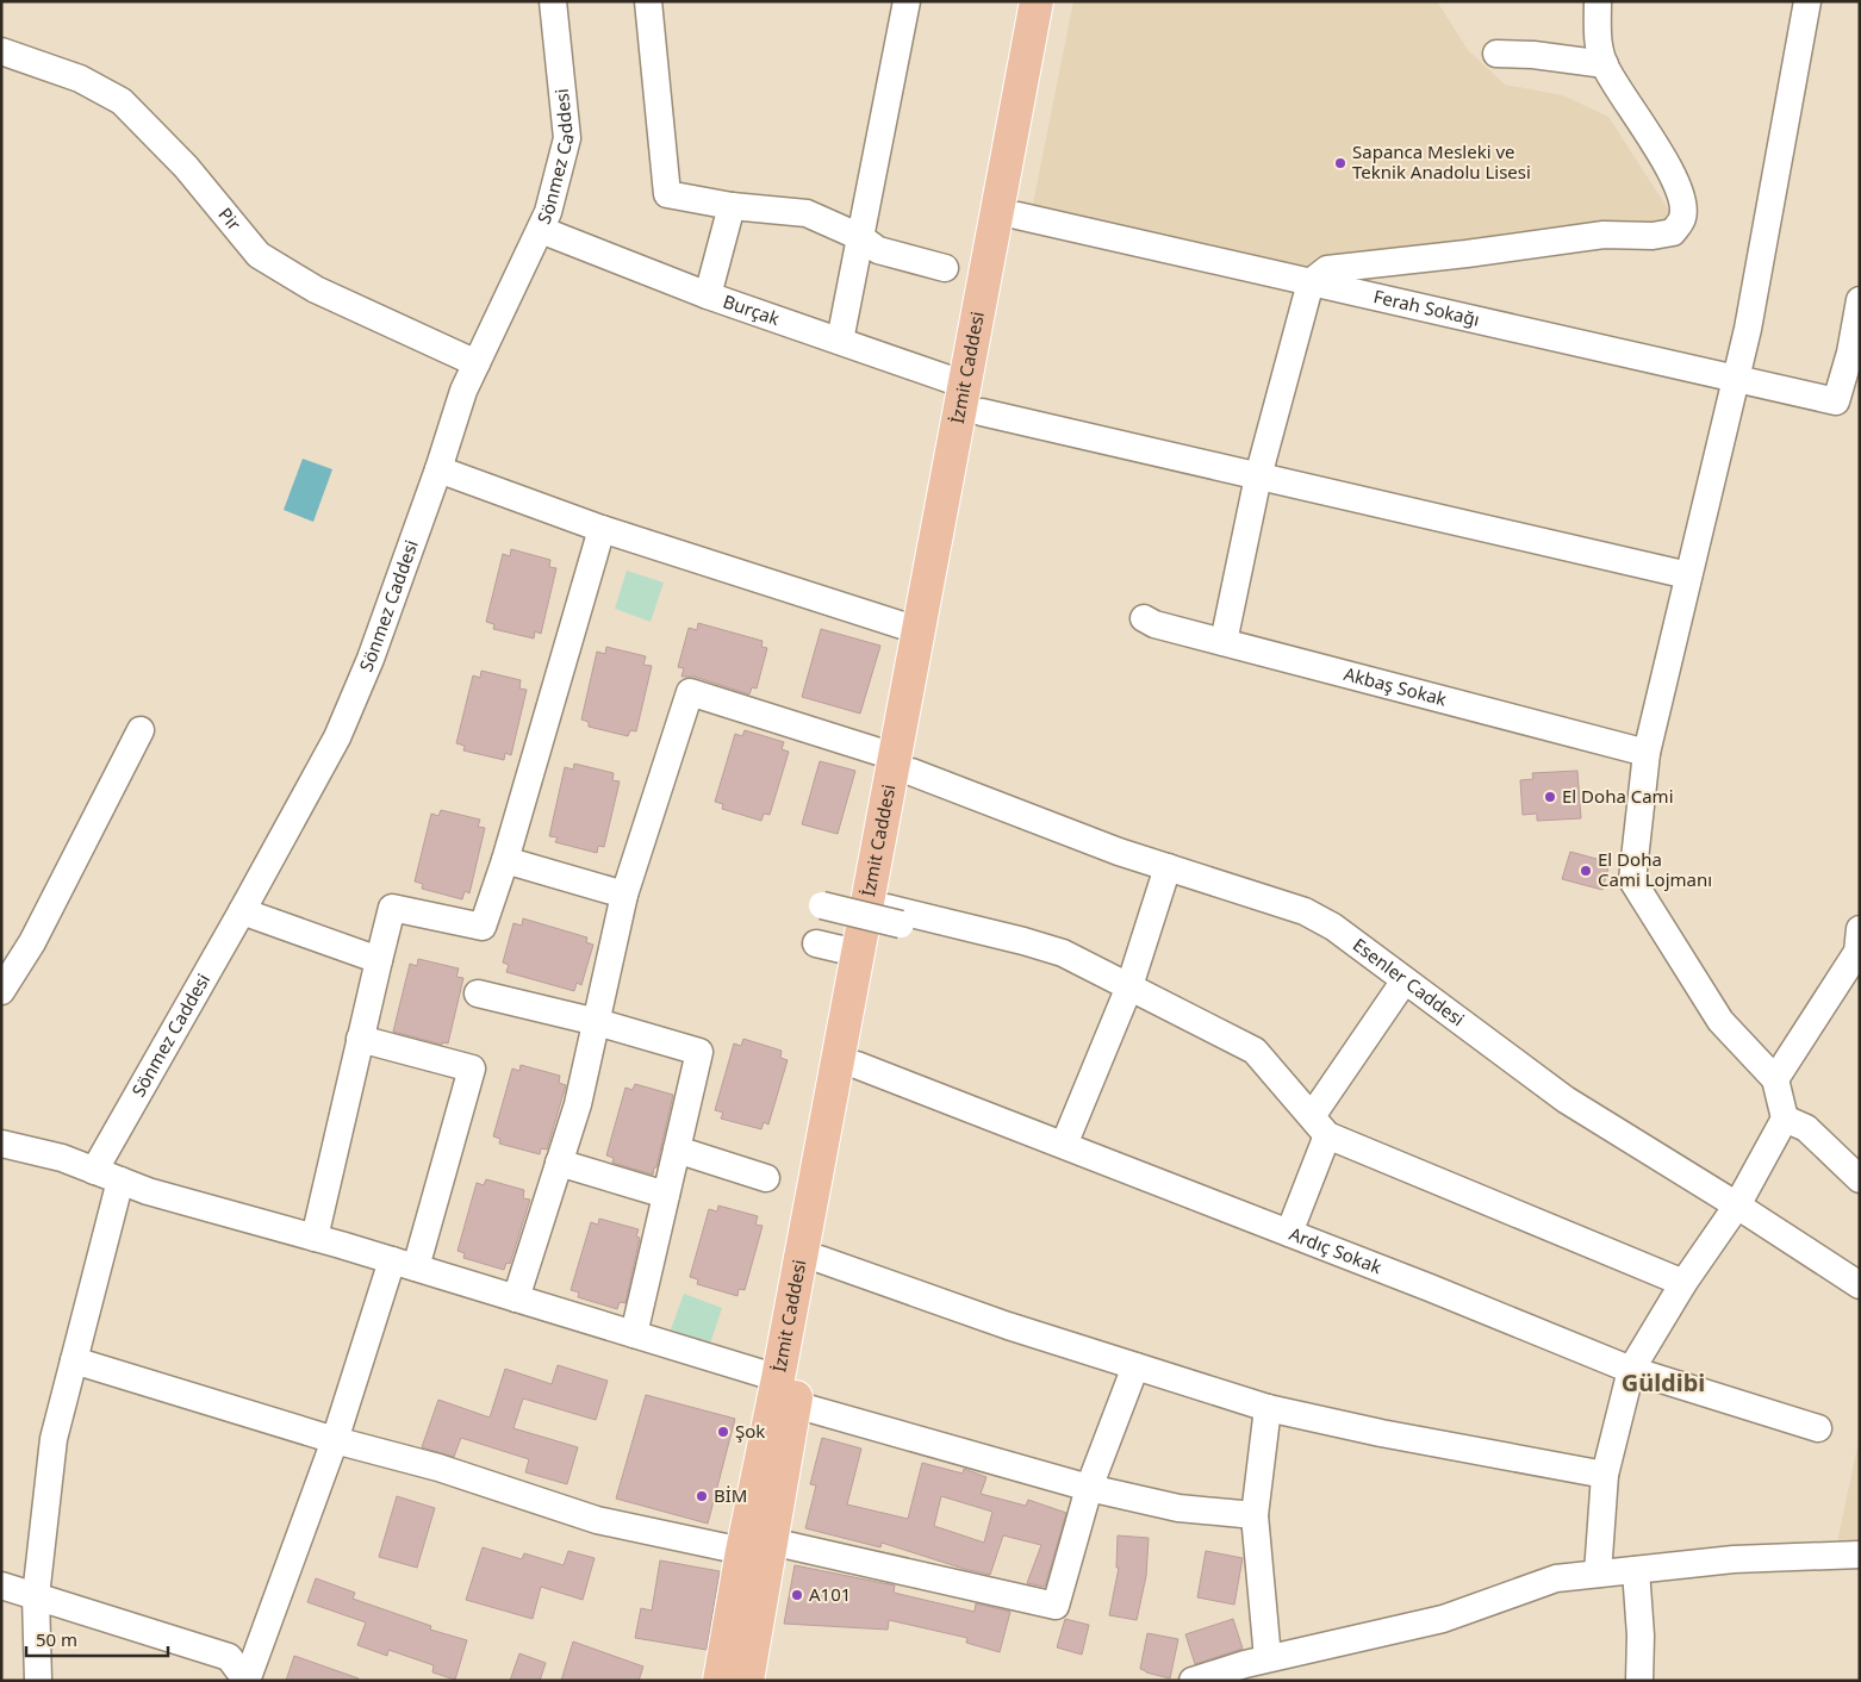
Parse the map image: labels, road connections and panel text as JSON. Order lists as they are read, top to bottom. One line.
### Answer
{"streets":{"main road":["İzmit Caddesi"],"street":["Sönmez Caddesi","Pir","Ferah Sokağı","Burçak","Akbaş Sokak","Esenler Caddesi","Ardıç Sokak"]},"crossings":[["Sönmez Caddesi","Pir"],["Sönmez Caddesi","Burçak"],["Ferah Sokağı","İzmit Caddesi"],["Burçak","İzmit Caddesi"],["İzmit Caddesi","Esenler Caddesi"],["İzmit Caddesi","Ardıç Sokak"]],"districts":["Güldibi"],"places":["Sapanca Mesleki ve Teknik Anadolu Lisesi","El Doha Cami","El Doha Cami Lojmanı","Şok","BİM","A101"],"scale_bar":"50 m"}
